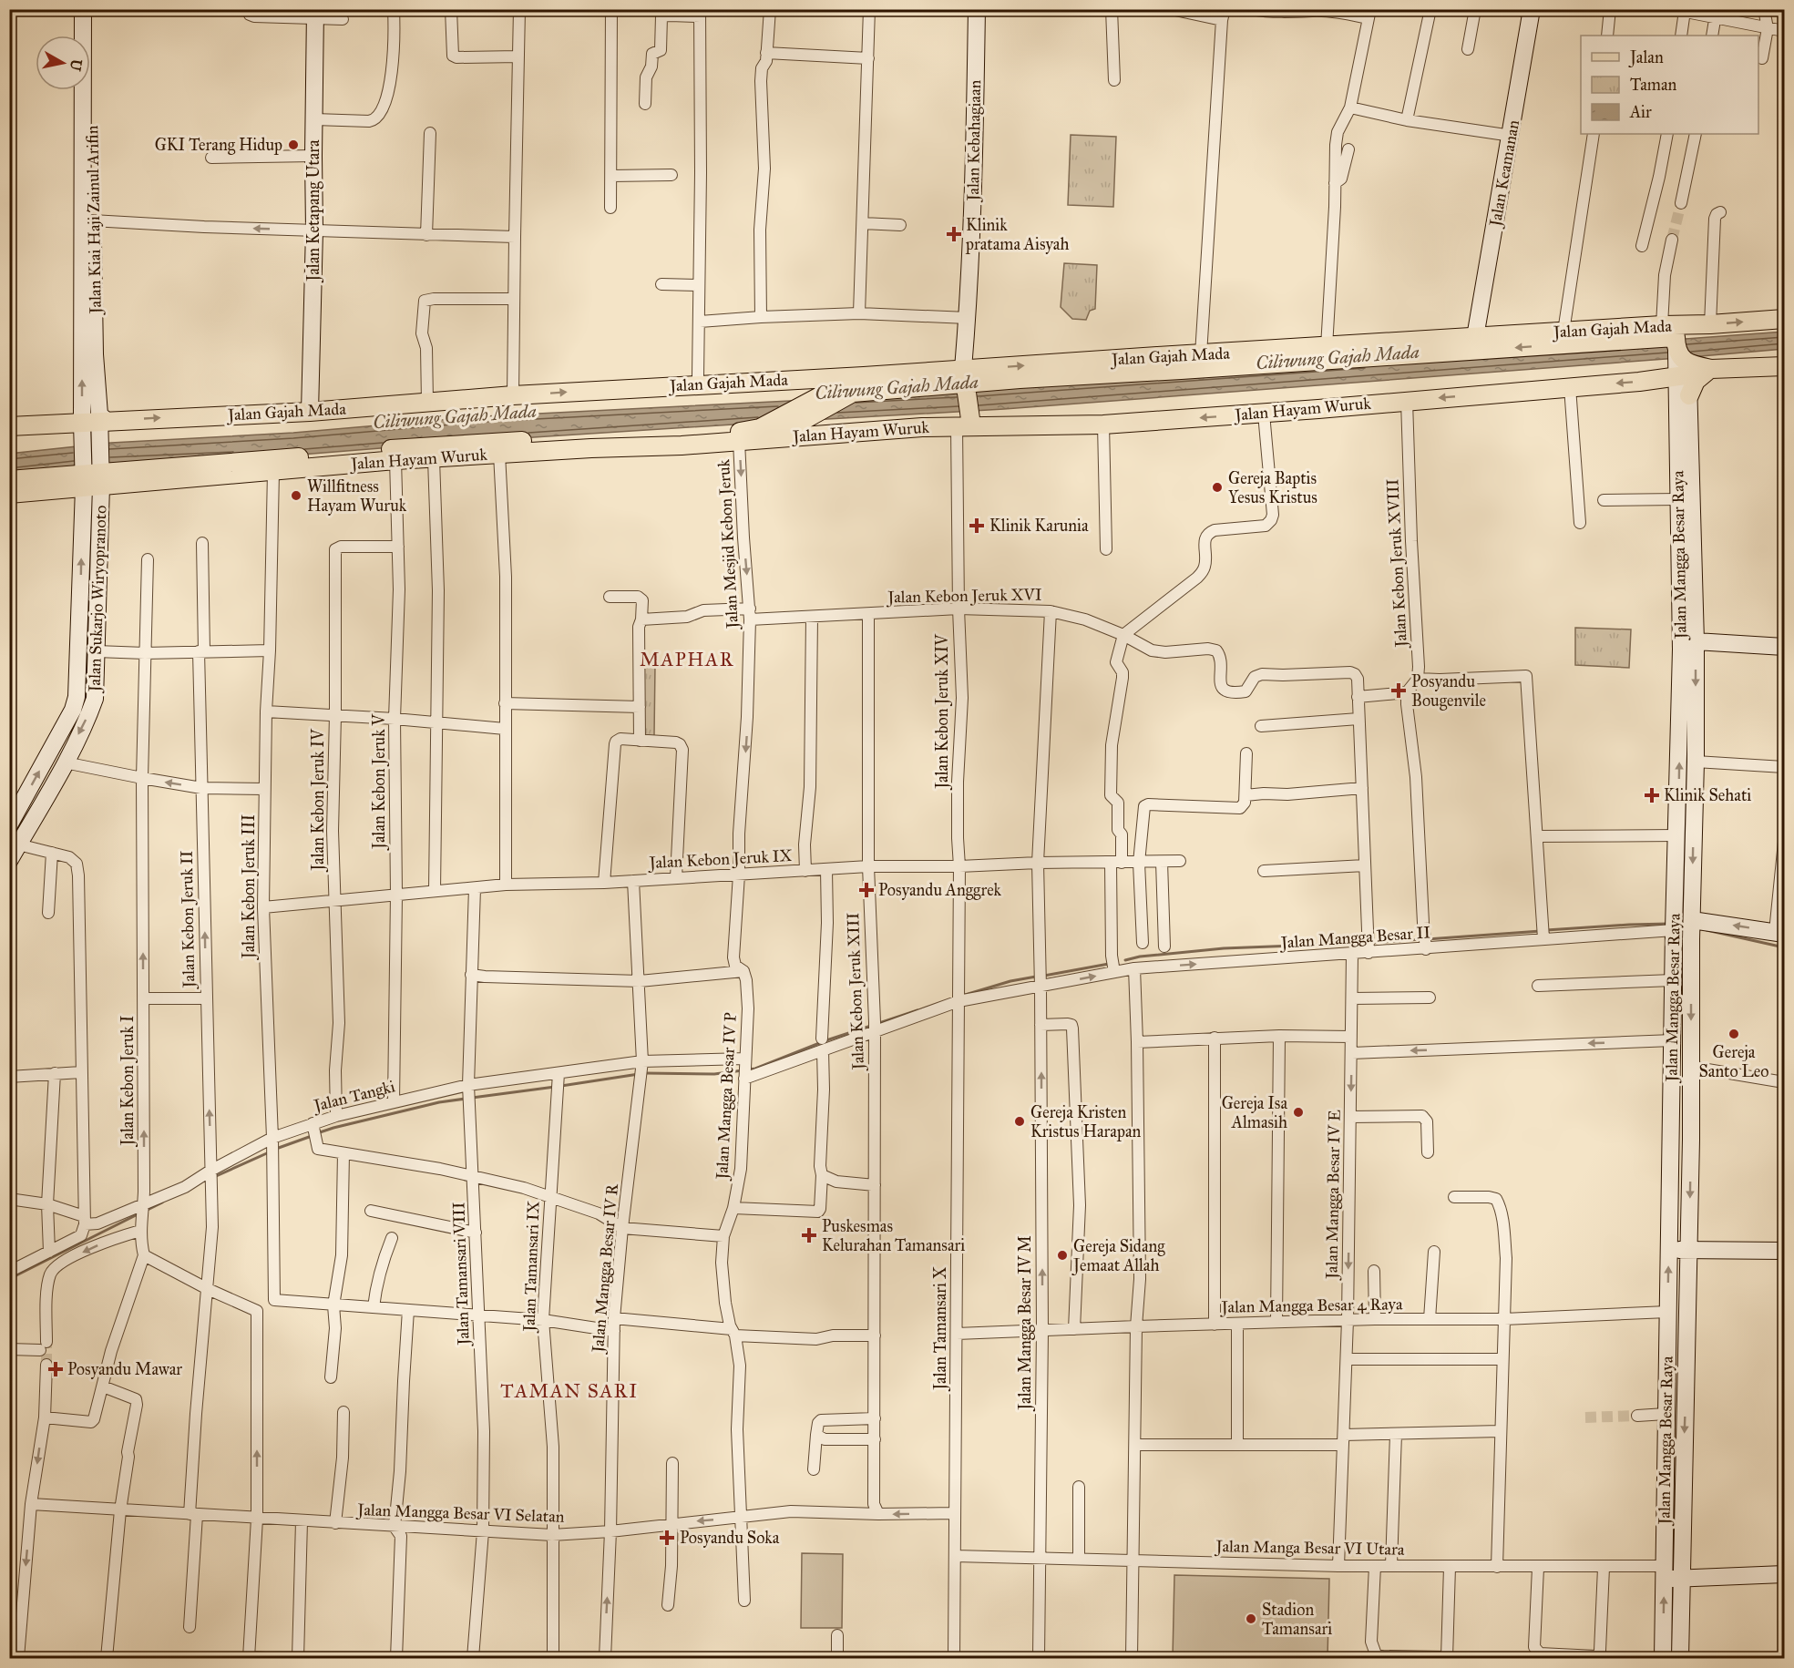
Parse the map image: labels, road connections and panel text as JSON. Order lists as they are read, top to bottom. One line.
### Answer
{"streets":{"main road":["Jalan Kebahagiaan","Jalan Keamanan","Jalan Ketapang Utara","Jalan Kiai Haji Zainul Arifin","Jalan Gajah Mada","Jalan Hayam Wuruk","Jalan Mangga Besar Raya","Jalan Sukarjo Wiryopranoto"],"street":["Jalan Mesjid Kebon Jeruk","Jalan Kebon Jeruk XVIII","Jalan Kebon Jeruk XVI","Jalan Kebon Jeruk XIV","Jalan Kebon Jeruk V","Jalan Kebon Jeruk IV","Jalan Kebon Jeruk IX","Jalan Kebon Jeruk III","Jalan Kebon Jeruk II","Jalan Mangga Besar II","Jalan Kebon Jeruk XIII","Jalan Kebon Jeruk I","Jalan Tangki","Jalan Mangga Besar IV P","Jalan Mangga Besar IV E","Jalan Tamansari IX","Jalan Mangga Besar IV R","Jalan Tamansari VIII","Jalan Mangga Besar 4 Raya","Jalan Mangga Besar IV M","Jalan Tamansari X","Jalan Mangga Besar VI Selatan","Jalan Manga Besar VI Utara"]},"crossings":[["Jalan Kebahagiaan","Jalan Gajah Mada"],["Jalan Keamanan","Jalan Gajah Mada"],["Jalan Ketapang Utara","Jalan Gajah Mada"],["Jalan Kiai Haji Zainul Arifin","Jalan Gajah Mada"],["Jalan Kiai Haji Zainul Arifin","Jalan Sukarjo Wiryopranoto"],["Jalan Gajah Mada","Jalan Hayam Wuruk"],["Jalan Gajah Mada","Jalan Mangga Besar Raya"],["Jalan Gajah Mada","Jalan Sukarjo Wiryopranoto"],["Jalan Hayam Wuruk","Jalan Mesjid Kebon Jeruk"],["Jalan Hayam Wuruk","Jalan Mangga Besar Raya"],["Jalan Hayam Wuruk","Jalan Kebon Jeruk XVIII"],["Jalan Hayam Wuruk","Jalan Sukarjo Wiryopranoto"],["Jalan Hayam Wuruk","Jalan Kebon Jeruk XIV"],["Jalan Hayam Wuruk","Jalan Kebon Jeruk V"],["Jalan Hayam Wuruk","Jalan Kebon Jeruk III"],["Jalan Mesjid Kebon Jeruk","Jalan Kebon Jeruk XVI"],["Jalan Mesjid Kebon Jeruk","Jalan Kebon Jeruk IX"],["Jalan Mesjid Kebon Jeruk","Jalan Mangga Besar IV P"],["Jalan Mangga Besar Raya","Jalan Mangga Besar II"],["Jalan Mangga Besar Raya","Jalan Mangga Besar 4 Raya"],["Jalan Mangga Besar Raya","Jalan Manga Besar VI Utara"],["Jalan Kebon Jeruk XVI","Jalan Kebon Jeruk XIV"],["Jalan Kebon Jeruk XVI","Jalan Kebon Jeruk XIII"],["Jalan Kebon Jeruk XVI","Jalan Mangga Besar IV M"],["Jalan Kebon Jeruk XIV","Jalan Kebon Jeruk IX"],["Jalan Kebon Jeruk XIV","Jalan Tamansari X"],["Jalan Kebon Jeruk V","Jalan Kebon Jeruk IV"],["Jalan Kebon Jeruk V","Jalan Kebon Jeruk IX"],["Jalan Kebon Jeruk V","Jalan Tangki"],["Jalan Kebon Jeruk IV","Jalan Kebon Jeruk IX"],["Jalan Kebon Jeruk IV","Jalan Tangki"],["Jalan Kebon Jeruk IX","Jalan Kebon Jeruk III"],["Jalan Kebon Jeruk IX","Jalan Kebon Jeruk XIII"],["Jalan Kebon Jeruk IX","Jalan Mangga Besar IV P"],["Jalan Kebon Jeruk IX","Jalan Mangga Besar IV R"],["Jalan Kebon Jeruk IX","Jalan Tamansari VIII"],["Jalan Kebon Jeruk IX","Jalan Mangga Besar IV M"],["Jalan Kebon Jeruk IX","Jalan Tamansari X"],["Jalan Kebon Jeruk III","Jalan Tangki"],["Jalan Kebon Jeruk II","Jalan Tangki"],["Jalan Kebon Jeruk II","Jalan Mangga Besar VI Selatan"],["Jalan Mangga Besar II","Jalan Kebon Jeruk XIII"],["Jalan Mangga Besar II","Jalan Mangga Besar IV P"],["Jalan Mangga Besar II","Jalan Mangga Besar IV E"],["Jalan Mangga Besar II","Jalan Mangga Besar IV M"],["Jalan Mangga Besar II","Jalan Tamansari X"],["Jalan Kebon Jeruk XIII","Jalan Mangga Besar VI Selatan"],["Jalan Kebon Jeruk I","Jalan Tangki"],["Jalan Tangki","Jalan Mangga Besar IV P"],["Jalan Tangki","Jalan Tamansari IX"],["Jalan Tangki","Jalan Mangga Besar IV R"],["Jalan Tangki","Jalan Tamansari VIII"],["Jalan Mangga Besar IV P","Jalan Mangga Besar VI Selatan"],["Jalan Mangga Besar IV E","Jalan Mangga Besar 4 Raya"],["Jalan Mangga Besar IV E","Jalan Manga Besar VI Utara"],["Jalan Tamansari IX","Jalan Mangga Besar VI Selatan"],["Jalan Mangga Besar IV R","Jalan Mangga Besar VI Selatan"],["Jalan Tamansari VIII","Jalan Mangga Besar VI Selatan"],["Jalan Mangga Besar 4 Raya","Jalan Mangga Besar IV M"],["Jalan Mangga Besar 4 Raya","Jalan Tamansari X"],["Jalan Mangga Besar IV M","Jalan Manga Besar VI Utara"],["Jalan Tamansari X","Jalan Mangga Besar VI Selatan"],["Jalan Tamansari X","Jalan Manga Besar VI Utara"]],"one_way":["Jalan Kebon Jeruk II"],"districts":["MAPHAR","TAMAN SARI"],"water":["Ciliwung Gajah Mada"],"places":{"other":["GKI Terang Hidup","Gereja Baptis Yesus Kristus","Willfitness Hayam Wuruk","Gereja Santo Leo","Gereja Isa Almasih","Gereja Kristen Kristus Harapan","Gereja Sidang Jemaat Allah","Stadion Tamansari"],"health":["Klinik pratama Aisyah","Klinik Karunia","Posyandu Bougenvile","Klinik Sehati","Posyandu Anggrek","Puskesmas Kelurahan Tamansari","Posyandu Mawar","Posyandu Soka"]},"legend":["Jalan","Taman","Air"],"north":"right"}
